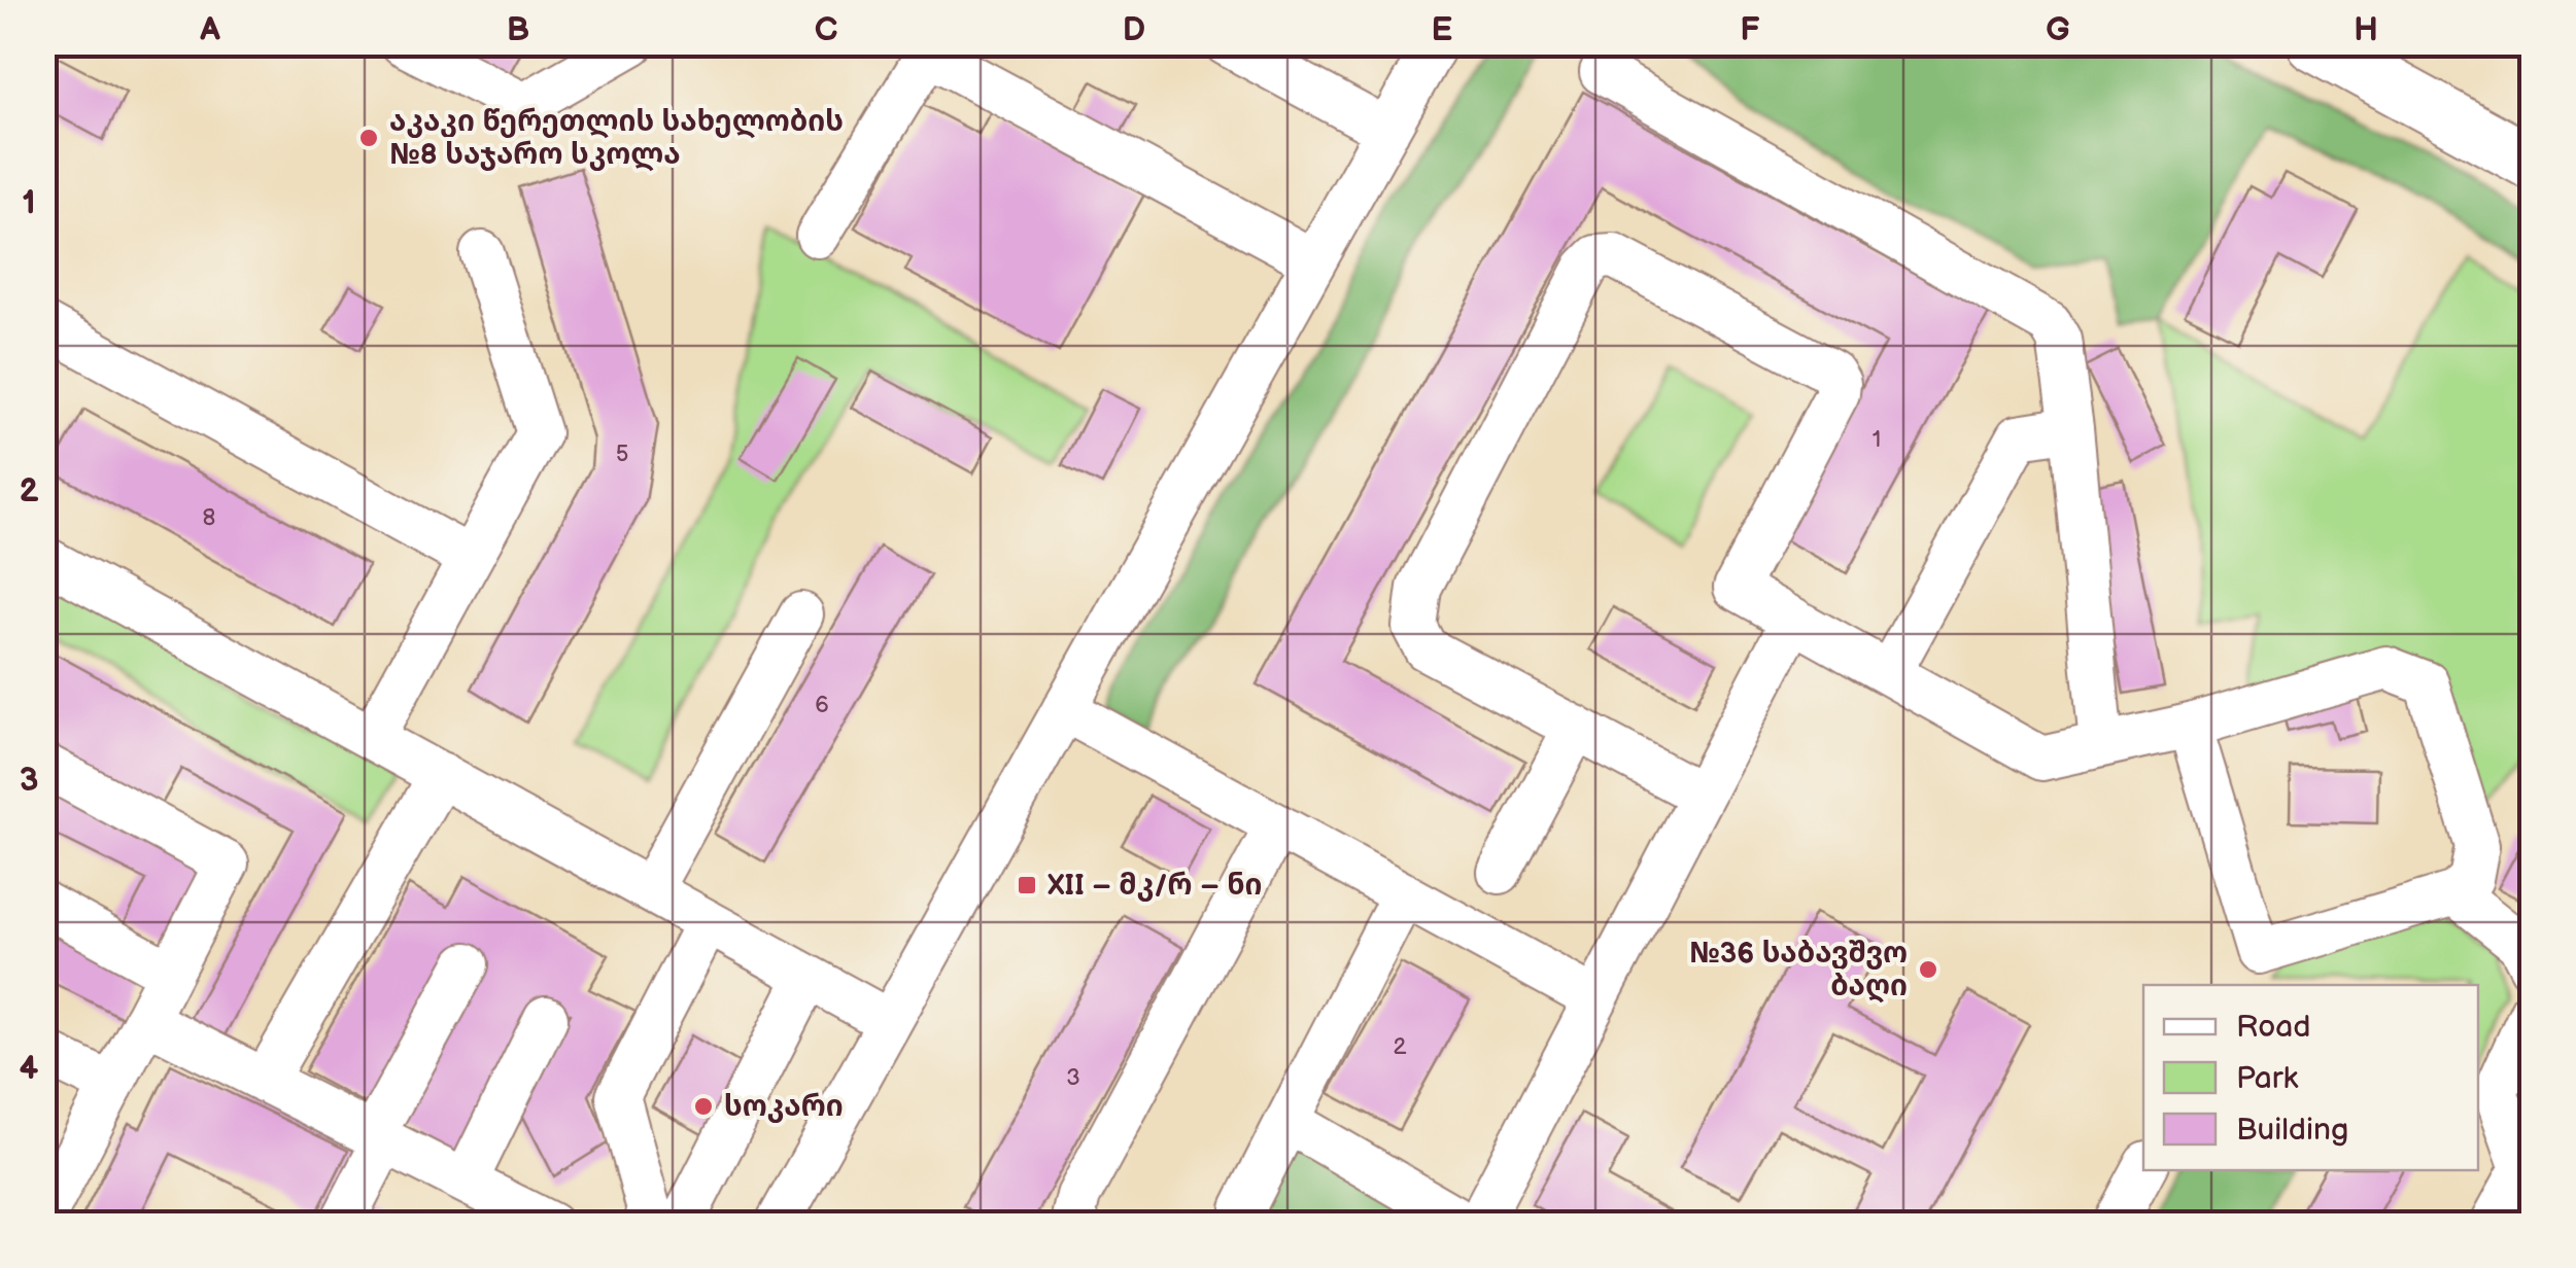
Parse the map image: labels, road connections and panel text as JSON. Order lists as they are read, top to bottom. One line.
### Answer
{"places":{"other":["აკაკი წერეთლის სახელობის №8 საჯარო სკოლა","№36 საბავშვო ბაღი","სოკარი"],"transit":["XII – მკ/რ – ნი"]},"house_numbers":["1","5","8","6","2","3"],"legend":["Road","Park","Building"],"grid":{"columns":["A","B","C","D","E","F","G","H"],"rows":["1","2","3","4"]}}
